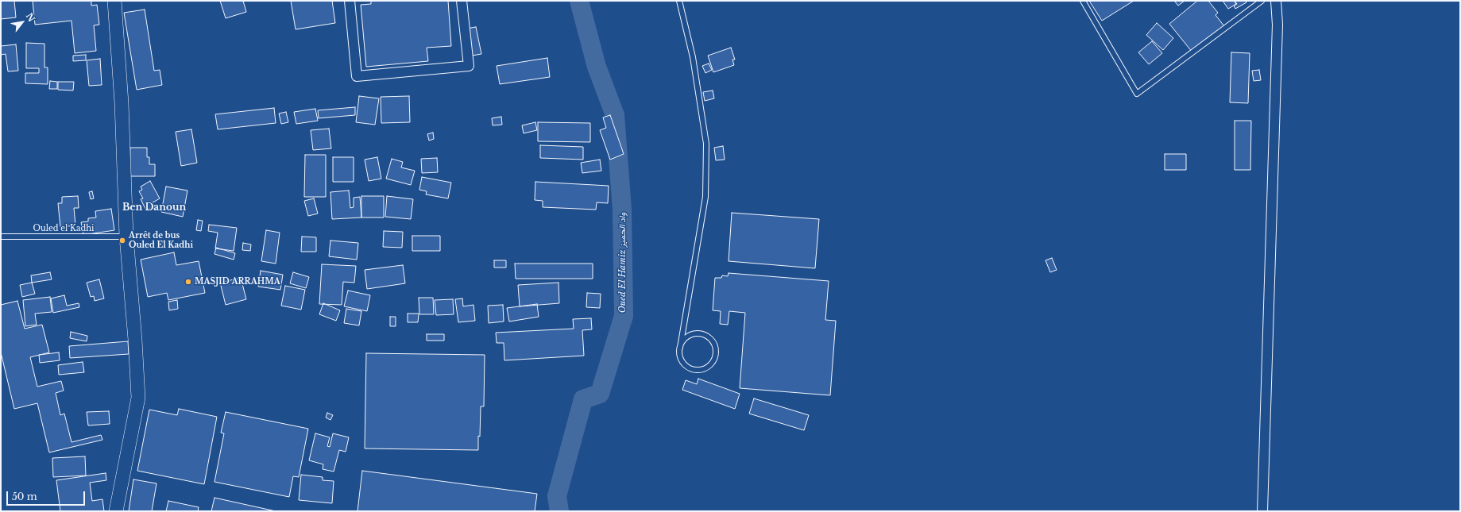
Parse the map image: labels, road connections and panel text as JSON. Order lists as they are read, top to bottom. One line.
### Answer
{"streets":{"lane":["Ouled el Kadhi"]},"districts":["Ben Danoun"],"water":["Oued El Hamiz واد الحميز"],"places":["Arrêt de bus Ouled El Kadhi","MASJID ARRAHMA"],"scale_bar":"50 m","north":"top right"}
